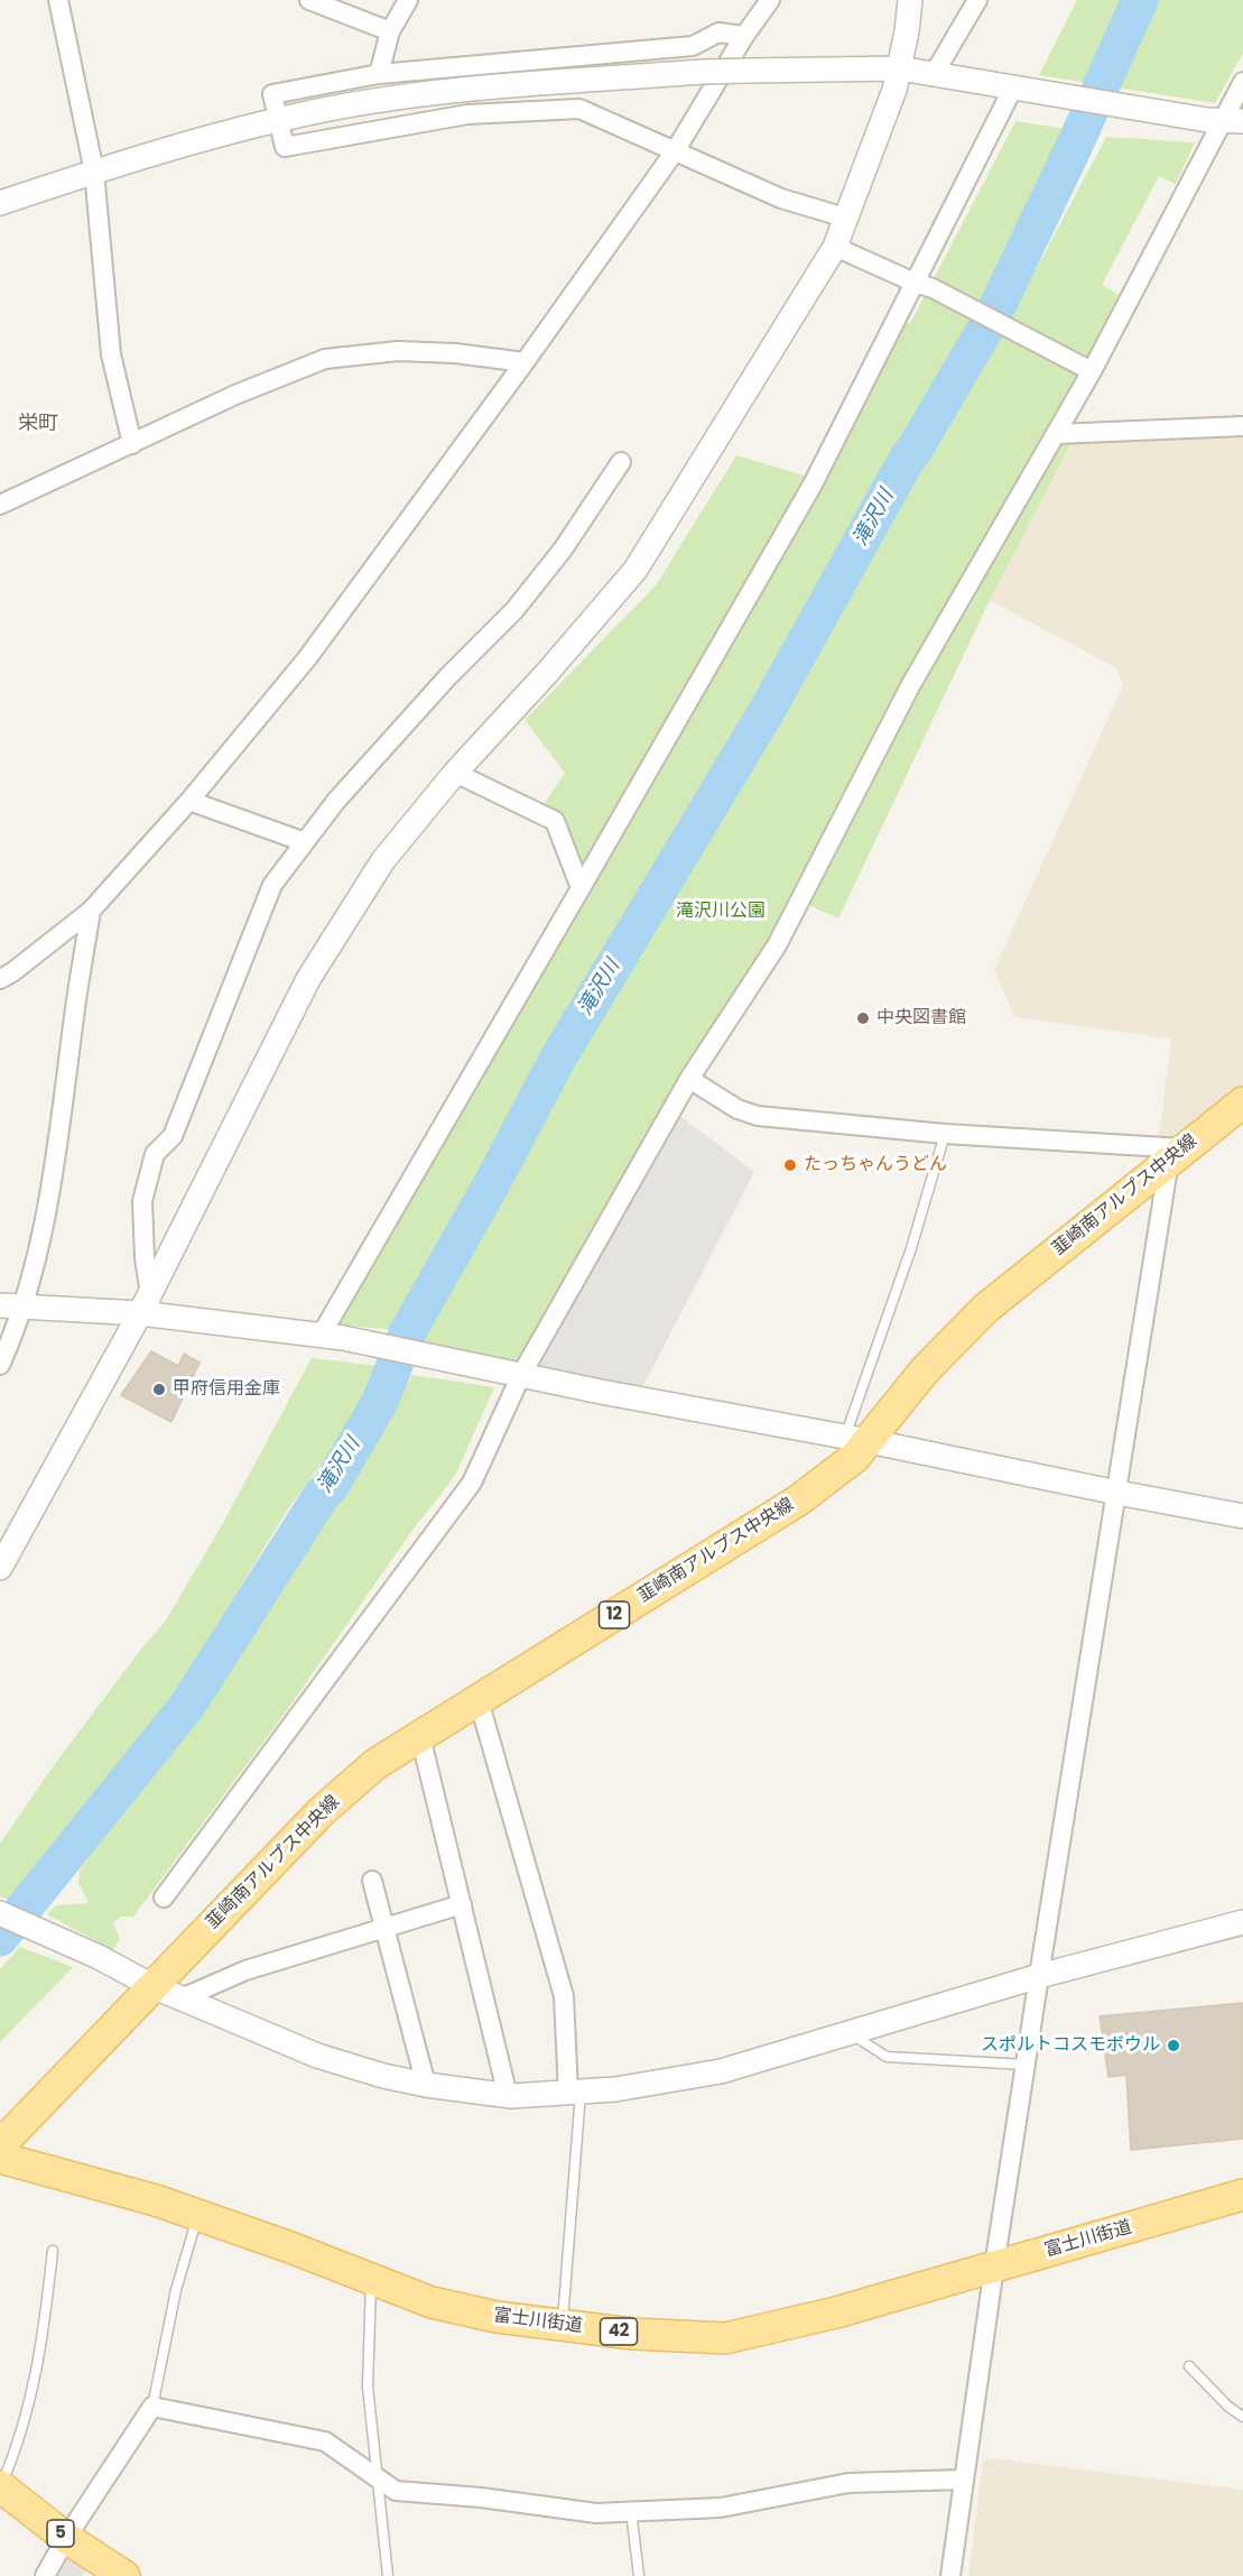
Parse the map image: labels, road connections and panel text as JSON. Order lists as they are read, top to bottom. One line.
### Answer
{"streets":{"main road":["韮崎南アルプス中央線","12","富士川街道","42","5"]},"districts":["栄町"],"water":["滝沢川"],"parks":["滝沢川公園"],"places":["中央図書館","たっちゃんうどん","甲府信用金庫","スポルトコスモボウル"]}
